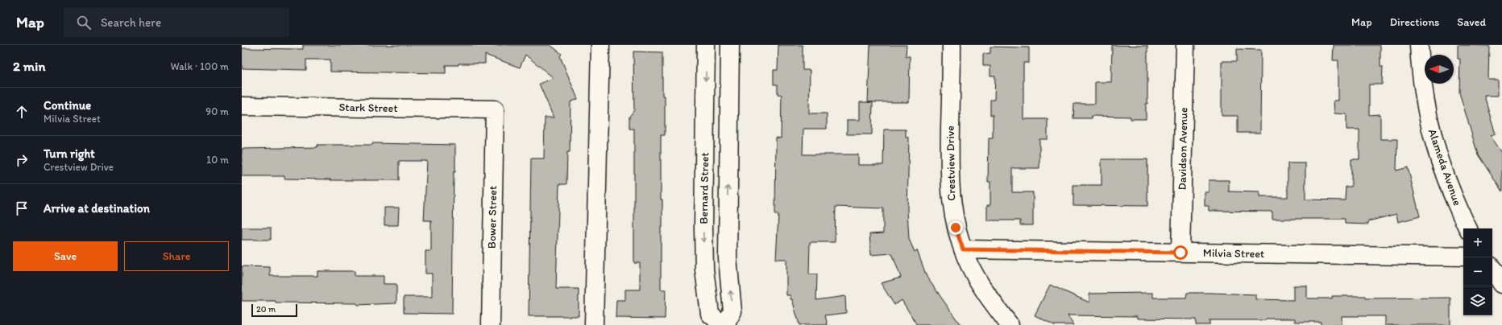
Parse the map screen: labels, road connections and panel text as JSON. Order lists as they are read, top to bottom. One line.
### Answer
{"streets":{"street":["Stark Street","Davidson Avenue","Crestview Drive","Alameda Avenue","Bernard Street","Bower Street","Milvia Street"]},"crossings":[["Stark Street","Bower Street"],["Davidson Avenue","Milvia Street"],["Crestview Drive","Milvia Street"]],"scale_bar":"20 m","north":"left","page":{"header":"Map","search":"Search here","nav":["Map","Directions","Saved"],"heading":["2 min","Walk · 100 m"],"list":[["Continue","Milvia Street","90 m"],["Turn right","Crestview Drive","10 m"],"Arrive at destination"],"map_buttons":["+","−"],"buttons":["Save","Share"],"scale":"20 m"}}
